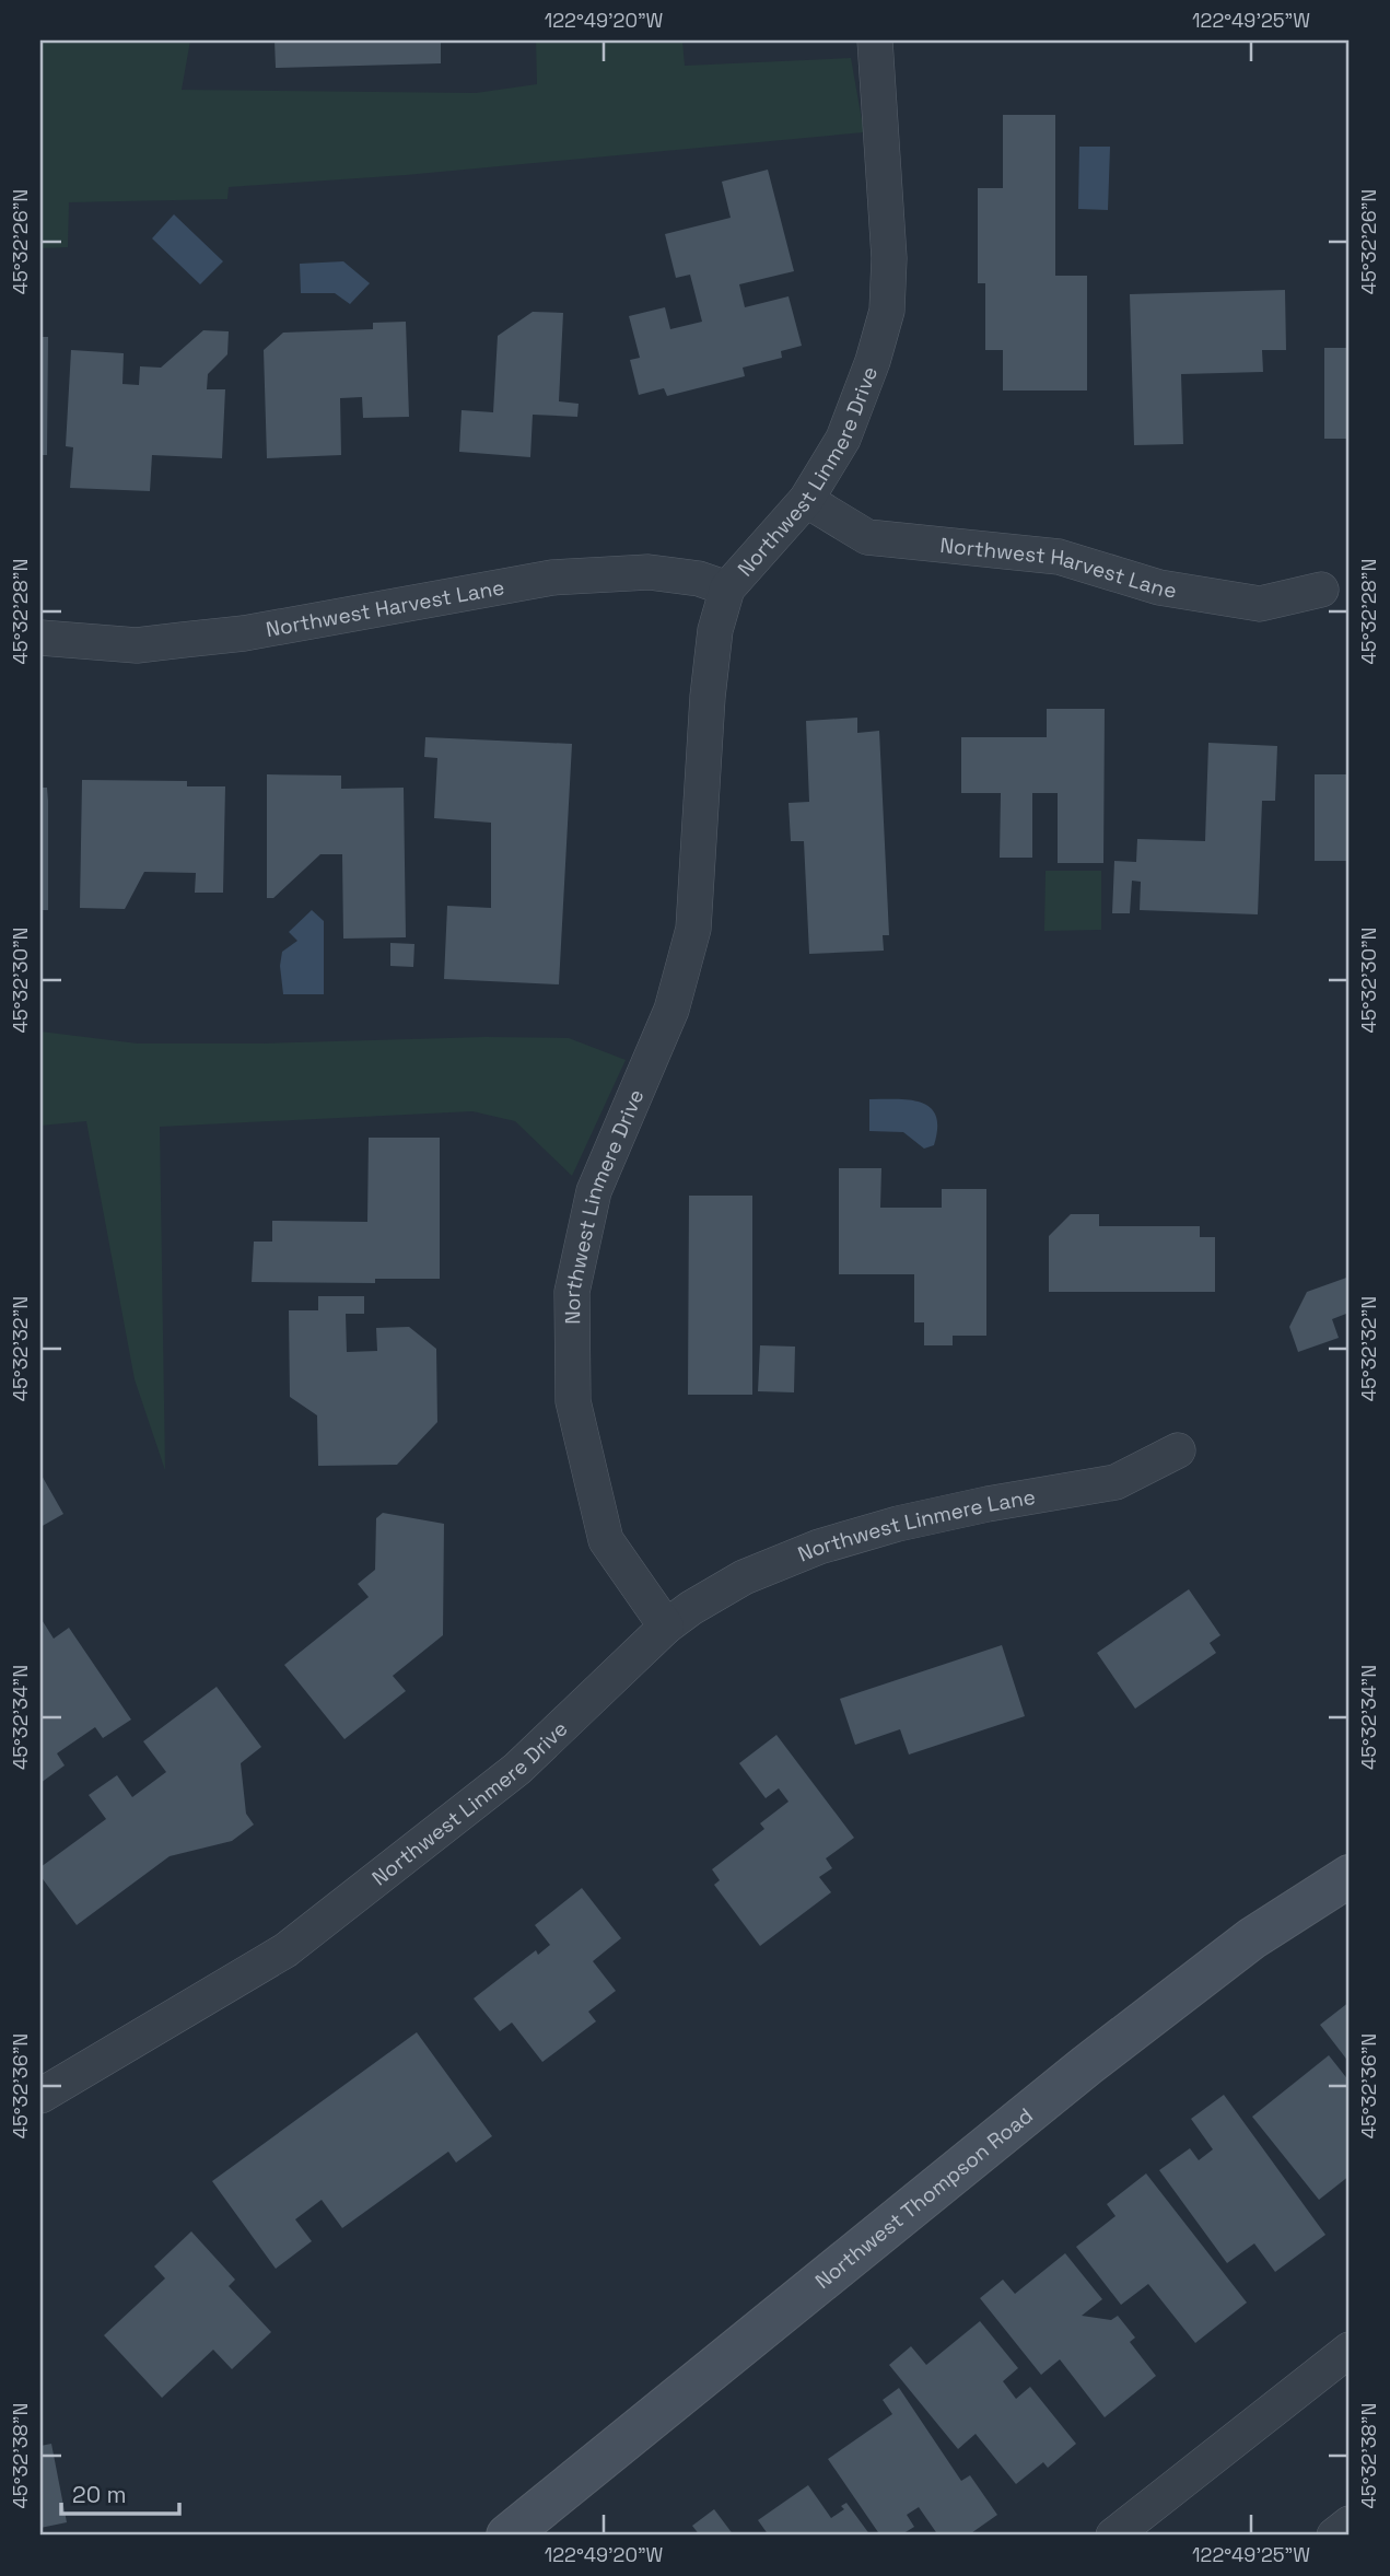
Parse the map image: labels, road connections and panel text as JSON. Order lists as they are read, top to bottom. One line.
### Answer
{"streets":{"street":["Northwest Linmere Drive","Northwest Harvest Lane","Northwest Linmere Lane","Northwest Thompson Road"]},"crossings":[["Northwest Linmere Drive","Northwest Harvest Lane"],["Northwest Linmere Drive","Northwest Linmere Lane"]],"scale_bar":"20 m","coordinates":["122°49'20\"W","122°49'25\"W","45°32'26\"N","45°32'28\"N","45°32'30\"N","45°32'32\"N","45°32'34\"N","45°32'36\"N","45°32'38\"N"]}
